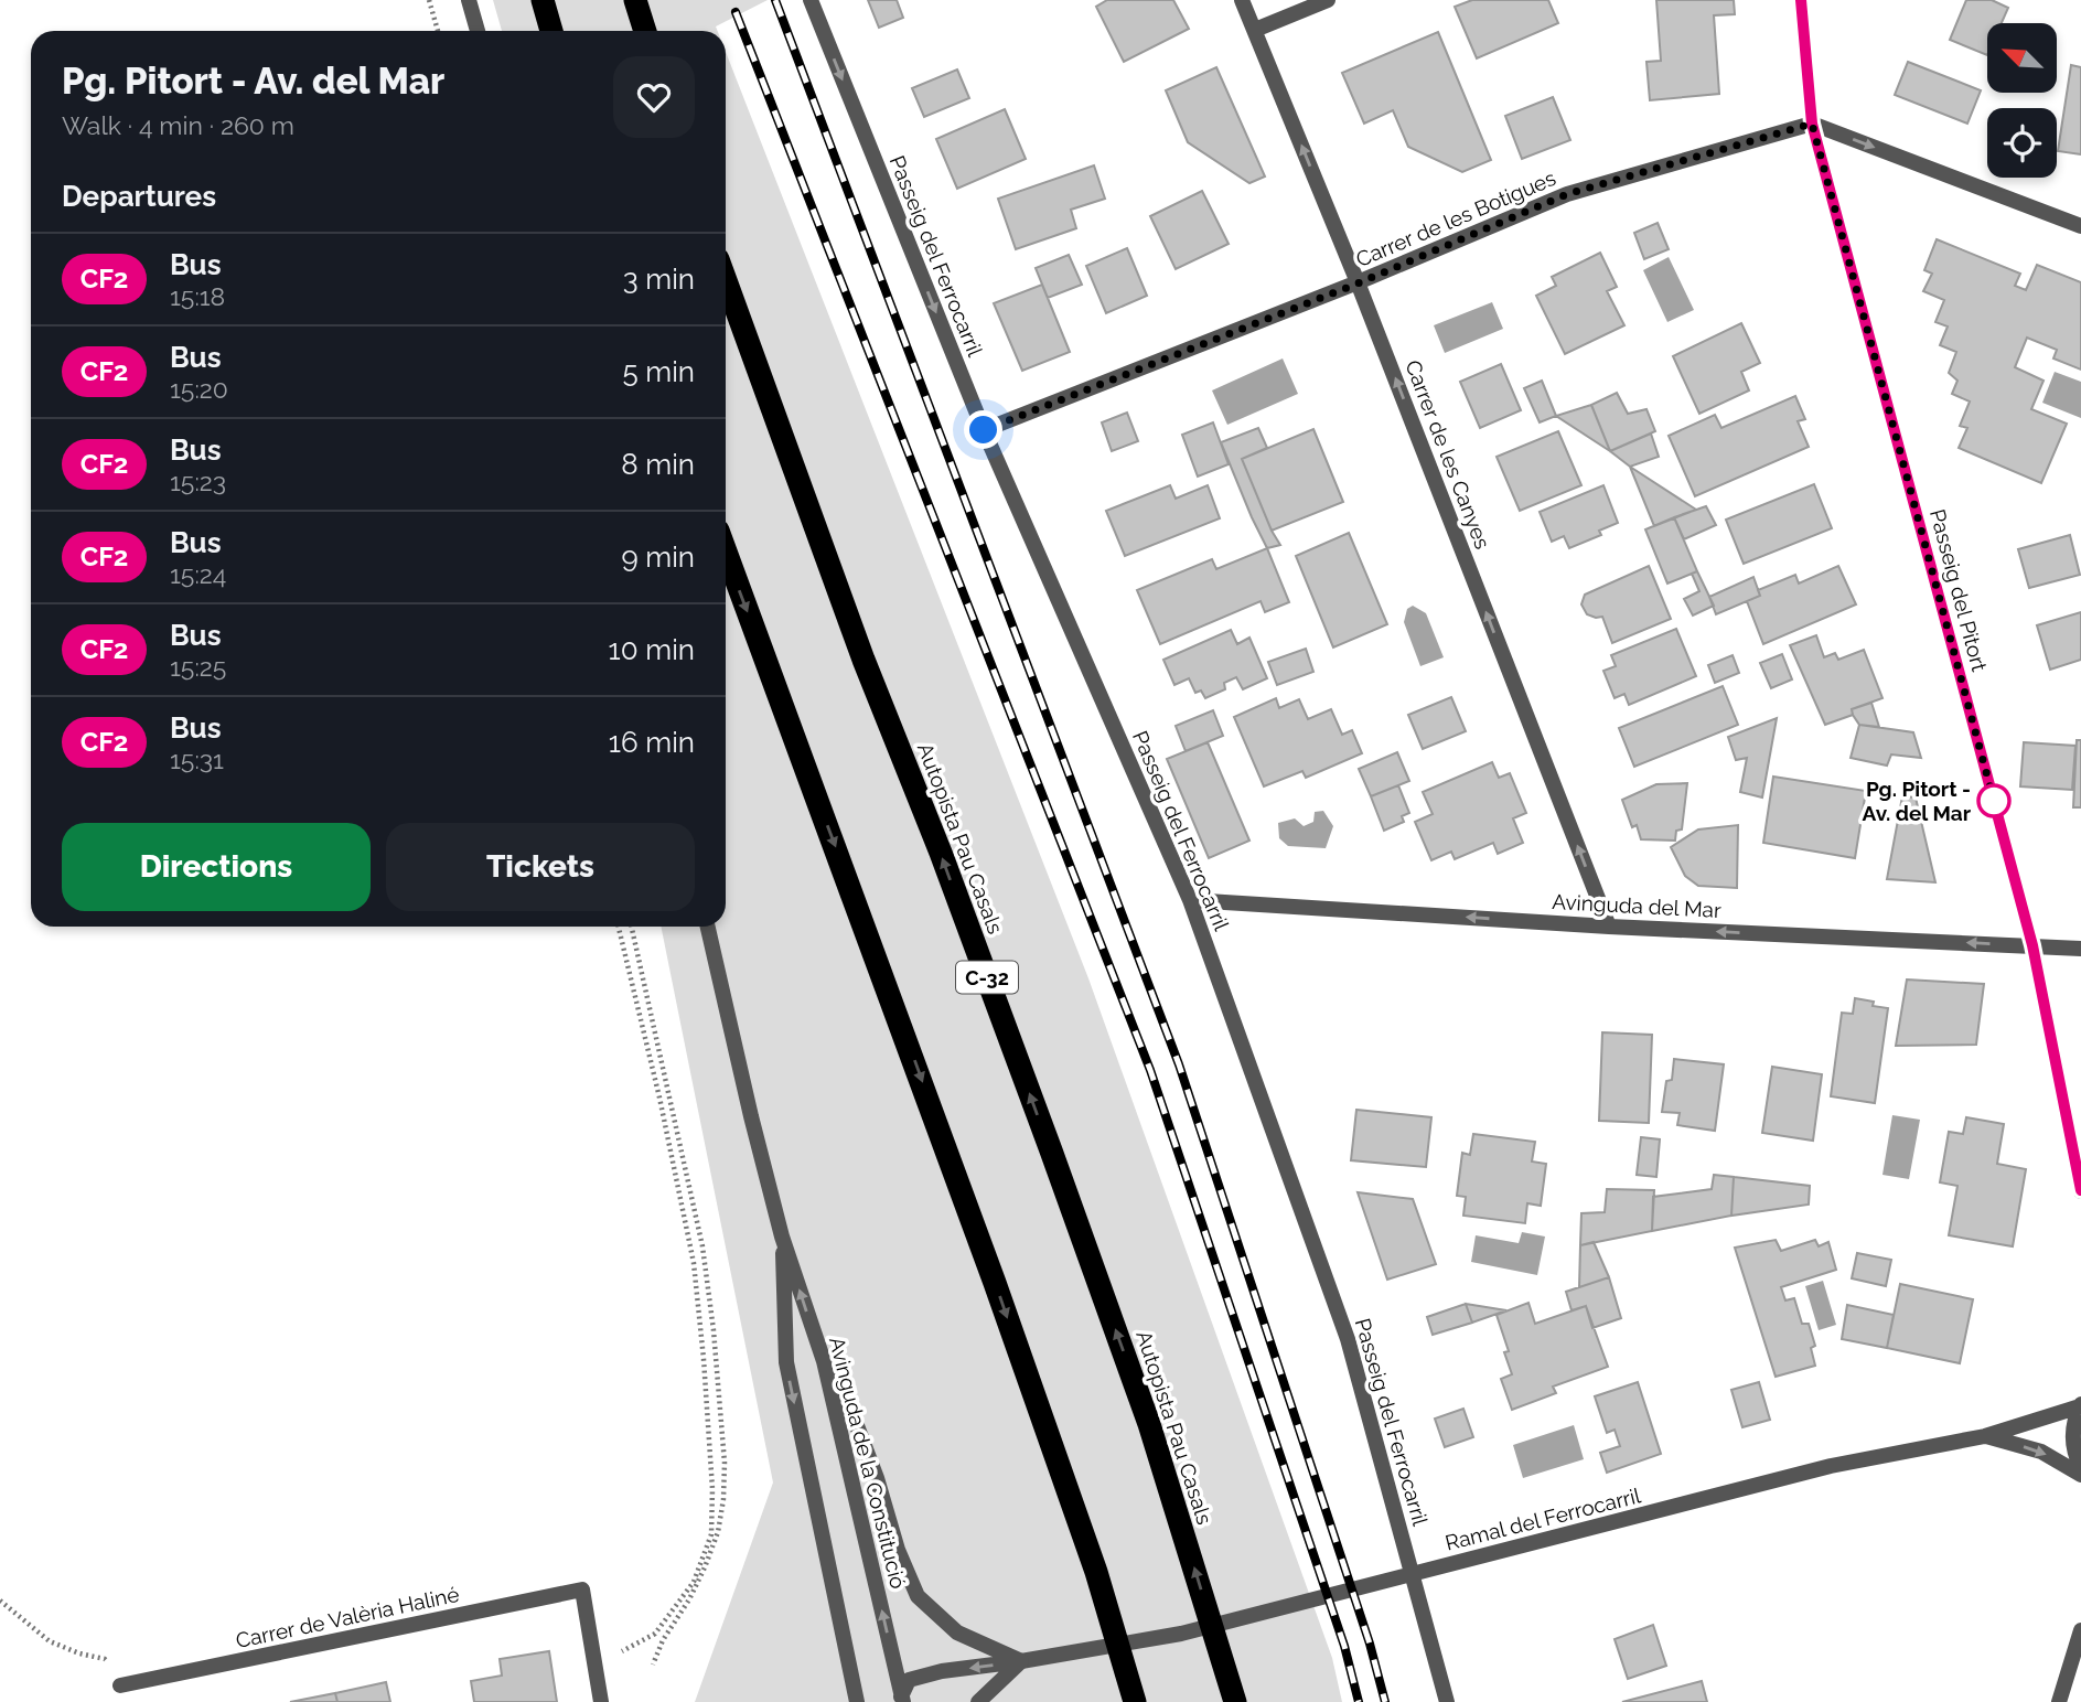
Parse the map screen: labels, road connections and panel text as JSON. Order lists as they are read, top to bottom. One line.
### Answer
{"streets":{"highway":["Autopista Pau Casals","C-32"],"street":["Carrer de les Botigues","Passeig del Ferrocarril","Carrer de les Canyes","Passeig del Pitort","Avinguda del Mar","Avinguda de la Constitució","Ramal del Ferrocarril","Carrer de Valèria Haliné"]},"crossings":[["Carrer de les Botigues","Passeig del Ferrocarril"],["Carrer de les Botigues","Carrer de les Canyes"],["Carrer de les Botigues","Passeig del Pitort"],["Passeig del Ferrocarril","Avinguda del Mar"],["Carrer de les Canyes","Avinguda del Mar"],["Passeig del Pitort","Avinguda del Mar"],["Avinguda de la Constitució","Ramal del Ferrocarril"]],"one_way":["Carrer de les Canyes","Avinguda del Mar"],"places":["Pg. Pitort - Av. del Mar"],"lines":["bus line CF2"],"north":"top left","page":{"heading":[["Pg. Pitort - Av. del Mar","Walk · 4 min · 260 m"],"Departures"],"list":[{"mark":"CF2","name":"Bus","note":"15:18","value":"3 min"},{"mark":"CF2","name":"Bus","note":"15:20","value":"5 min"},{"mark":"CF2","name":"Bus","note":"15:23","value":"8 min"},{"mark":"CF2","name":"Bus","note":"15:24","value":"9 min"},{"mark":"CF2","name":"Bus","note":"15:25","value":"10 min"},{"mark":"CF2","name":"Bus","note":"15:31","value":"16 min"}],"buttons":["Directions","Tickets"]}}
